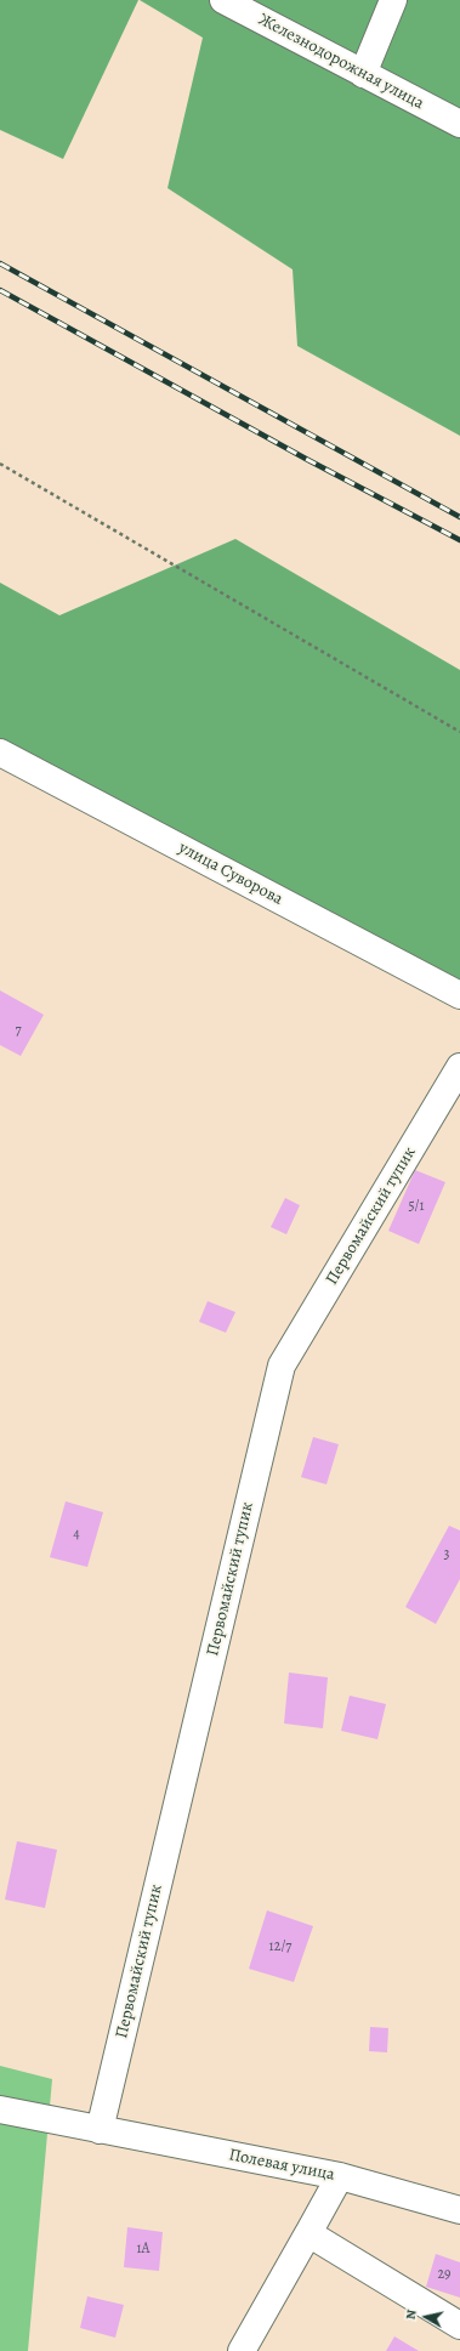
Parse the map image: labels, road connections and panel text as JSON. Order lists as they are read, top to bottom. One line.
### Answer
{"streets":{"street":["Железнодорожная улица","улица Суворова","Первомайский тупик","Полевая улица"]},"crossings":[["Первомайский тупик","Полевая улица"]],"house_numbers":["7","5/1","4","3","12/7","1А","29"],"north":"left"}
